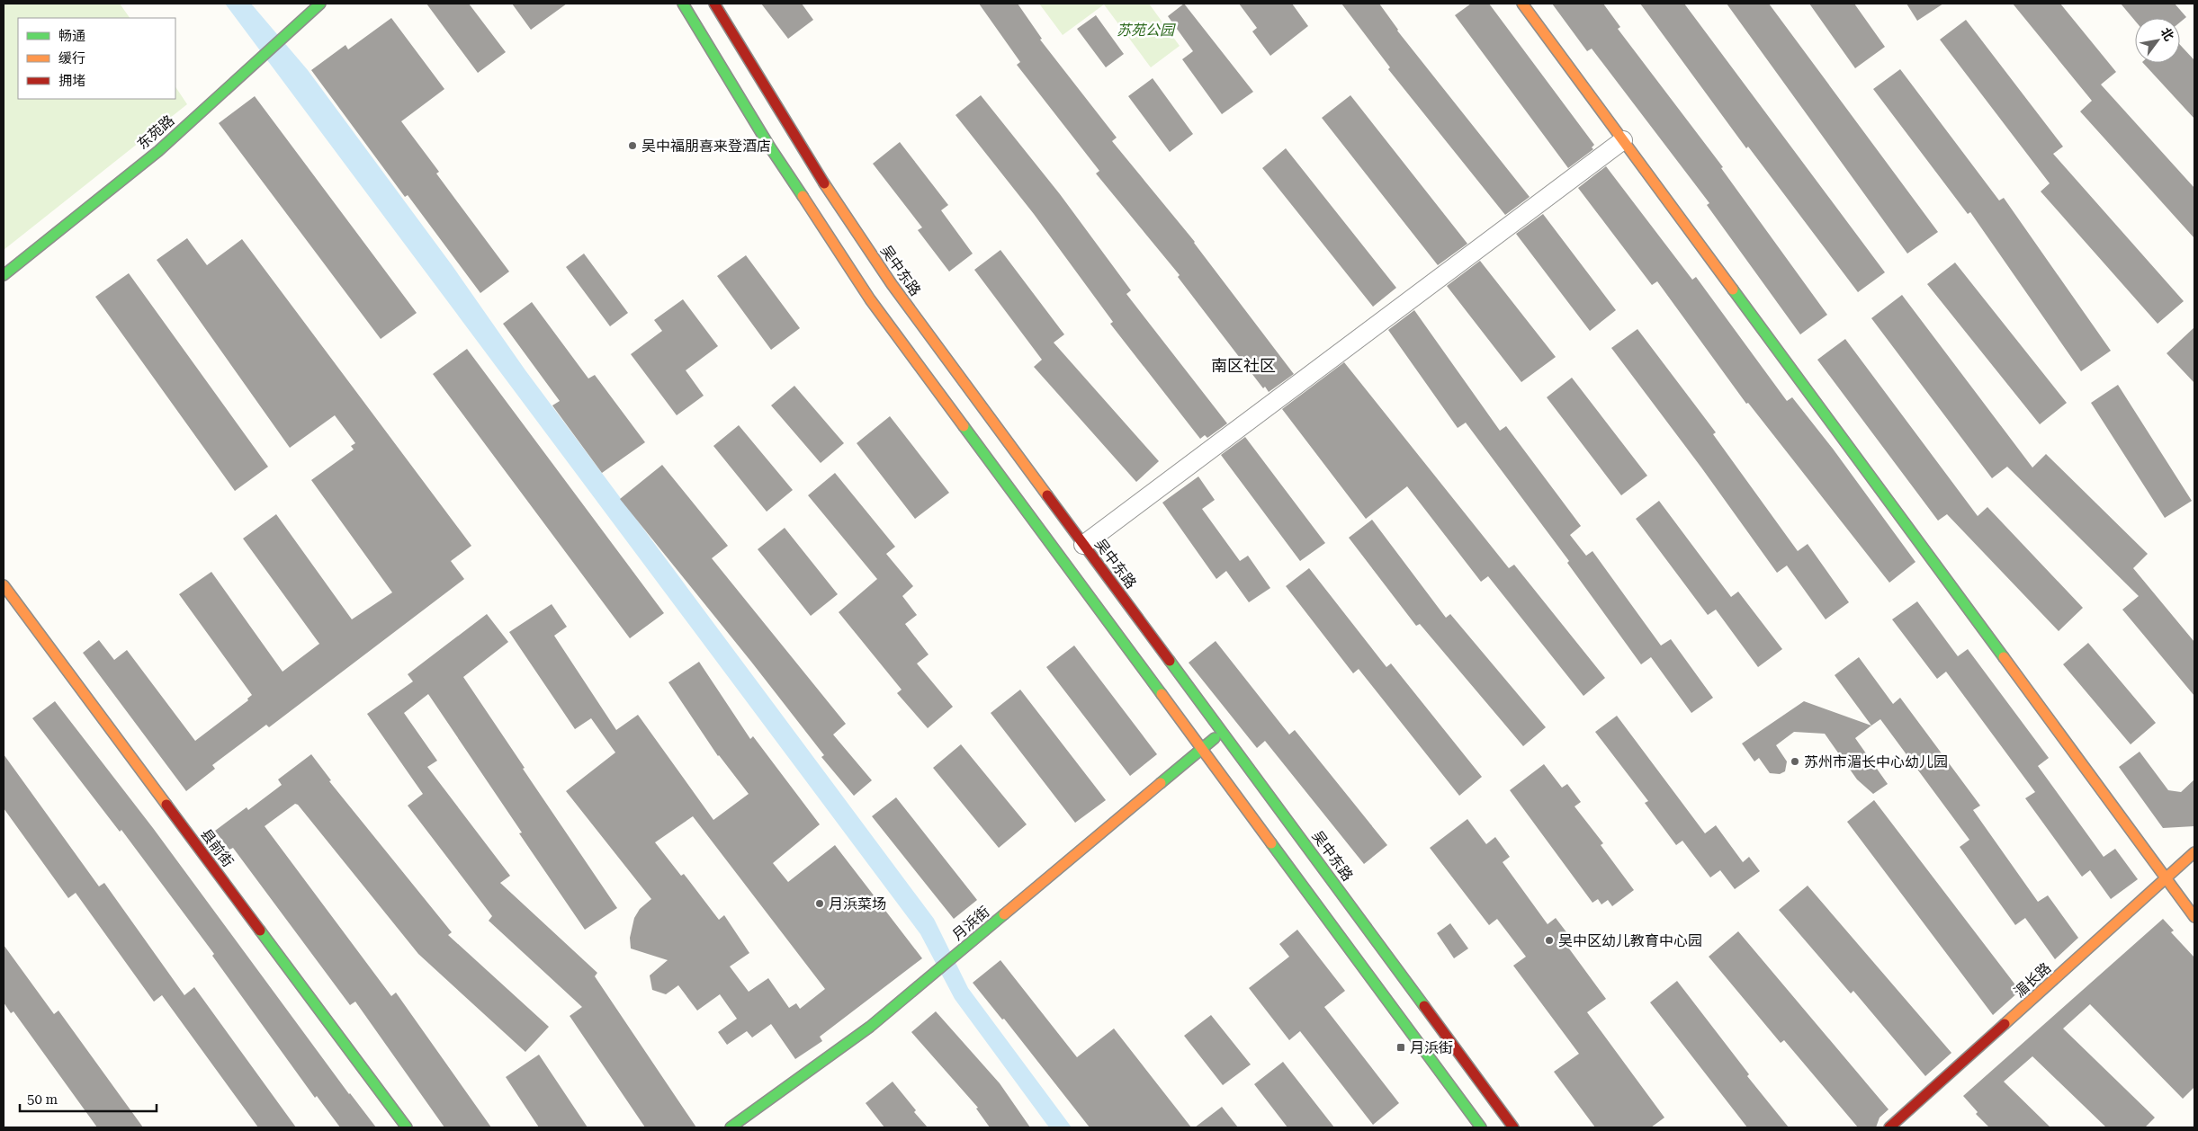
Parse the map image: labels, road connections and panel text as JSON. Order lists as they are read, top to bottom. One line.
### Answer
{"streets":{"street":["东苑路","吴中东路","县前街","月浜街","湄长路"]},"crossings":[["吴中东路","月浜街"]],"districts":["南区社区"],"parks":["苏苑公园"],"places":{"other":["吴中福朋喜来登酒店","苏州市湄长中心幼儿园","月浜菜场","吴中区幼儿教育中心园"],"transit":["月浜街"]},"legend":["畅通","缓行","拥堵"],"scale_bar":"50 m","north":"top right"}
